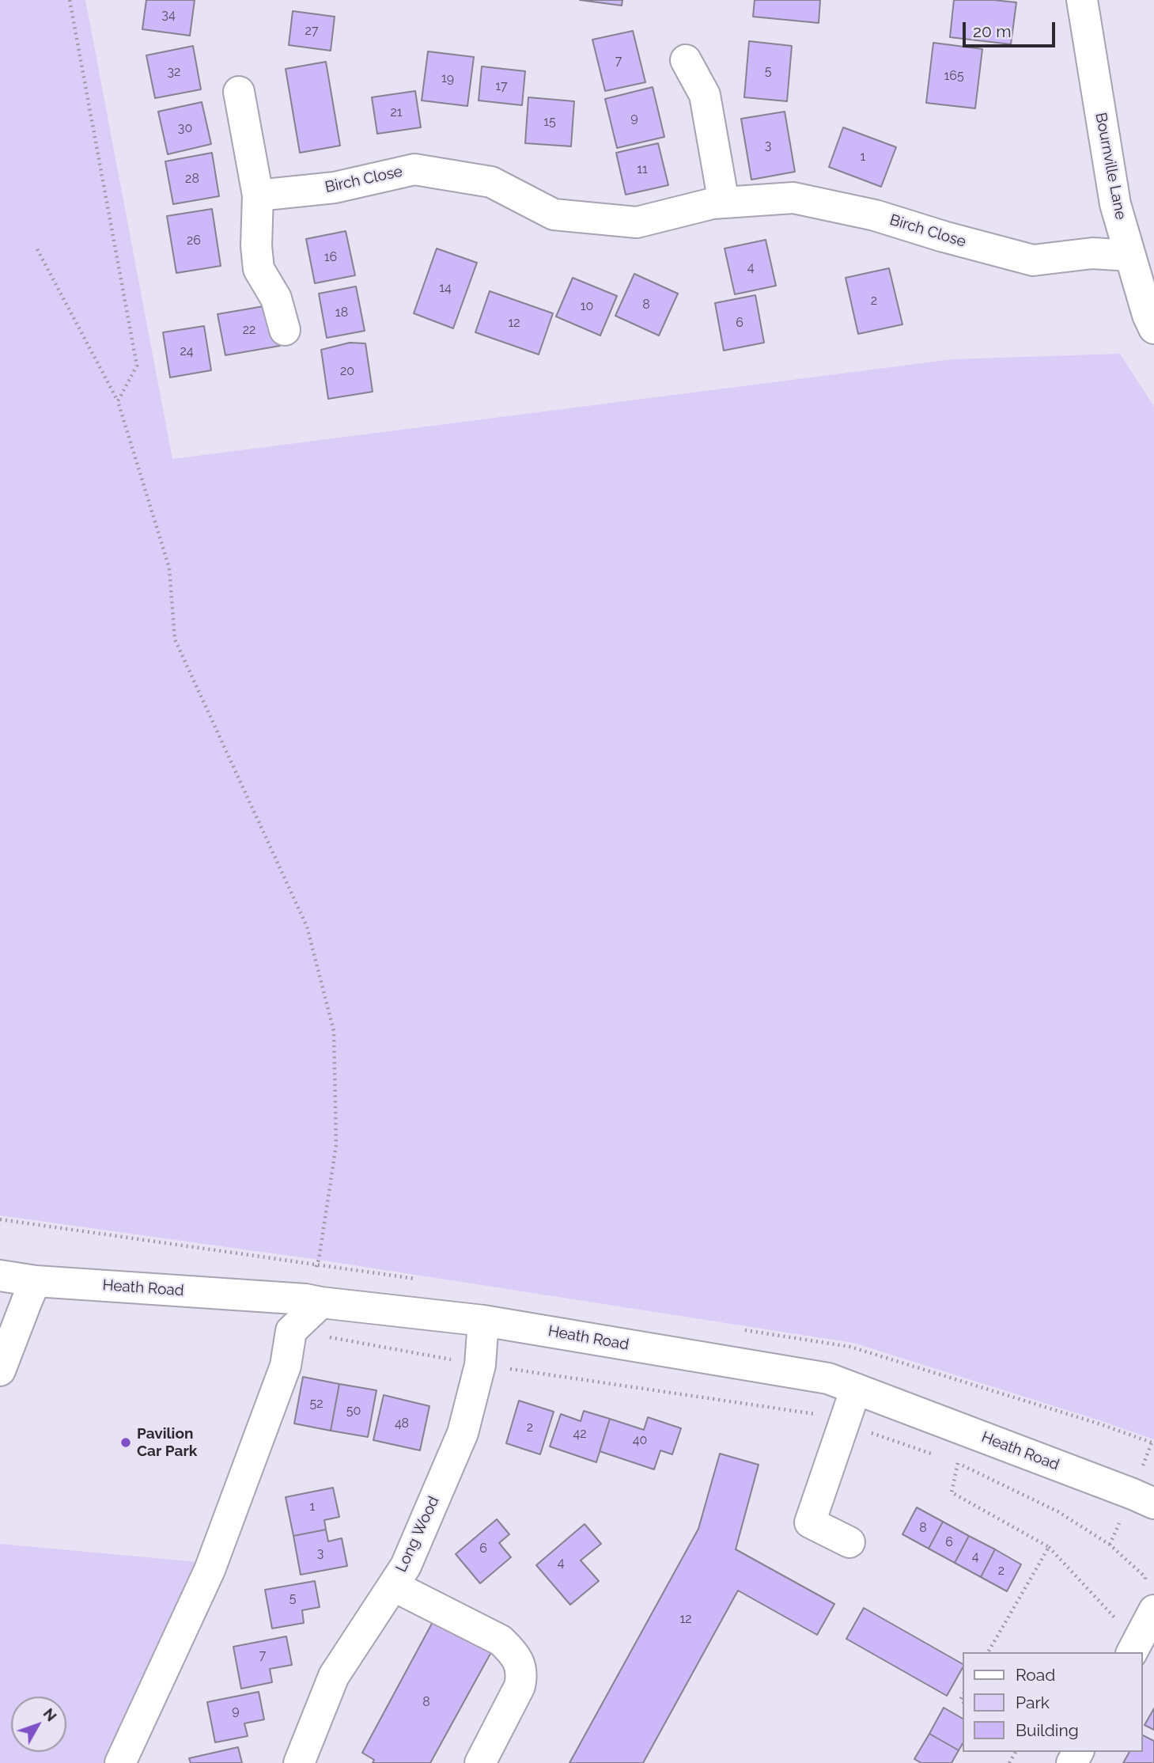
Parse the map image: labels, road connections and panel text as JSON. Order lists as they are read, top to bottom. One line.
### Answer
{"streets":{"street":["Bournville Lane","Birch Close","Heath Road","Long Wood"]},"crossings":[["Bournville Lane","Birch Close"],["Heath Road","Long Wood"]],"places":["Pavilion Car Park"],"house_numbers":["34","27","7","5","32","165","19","17","21","9","15","30","3","1","11","28","26","16","4","14","2","8","10","18","12","6","22","24","20","52","50","48","2","42","40","1","8","6","6","3","4","4","2","5","12","7","8","9"],"legend":["Road","Park","Building"],"scale_bar":"20 m","north":"top right"}
